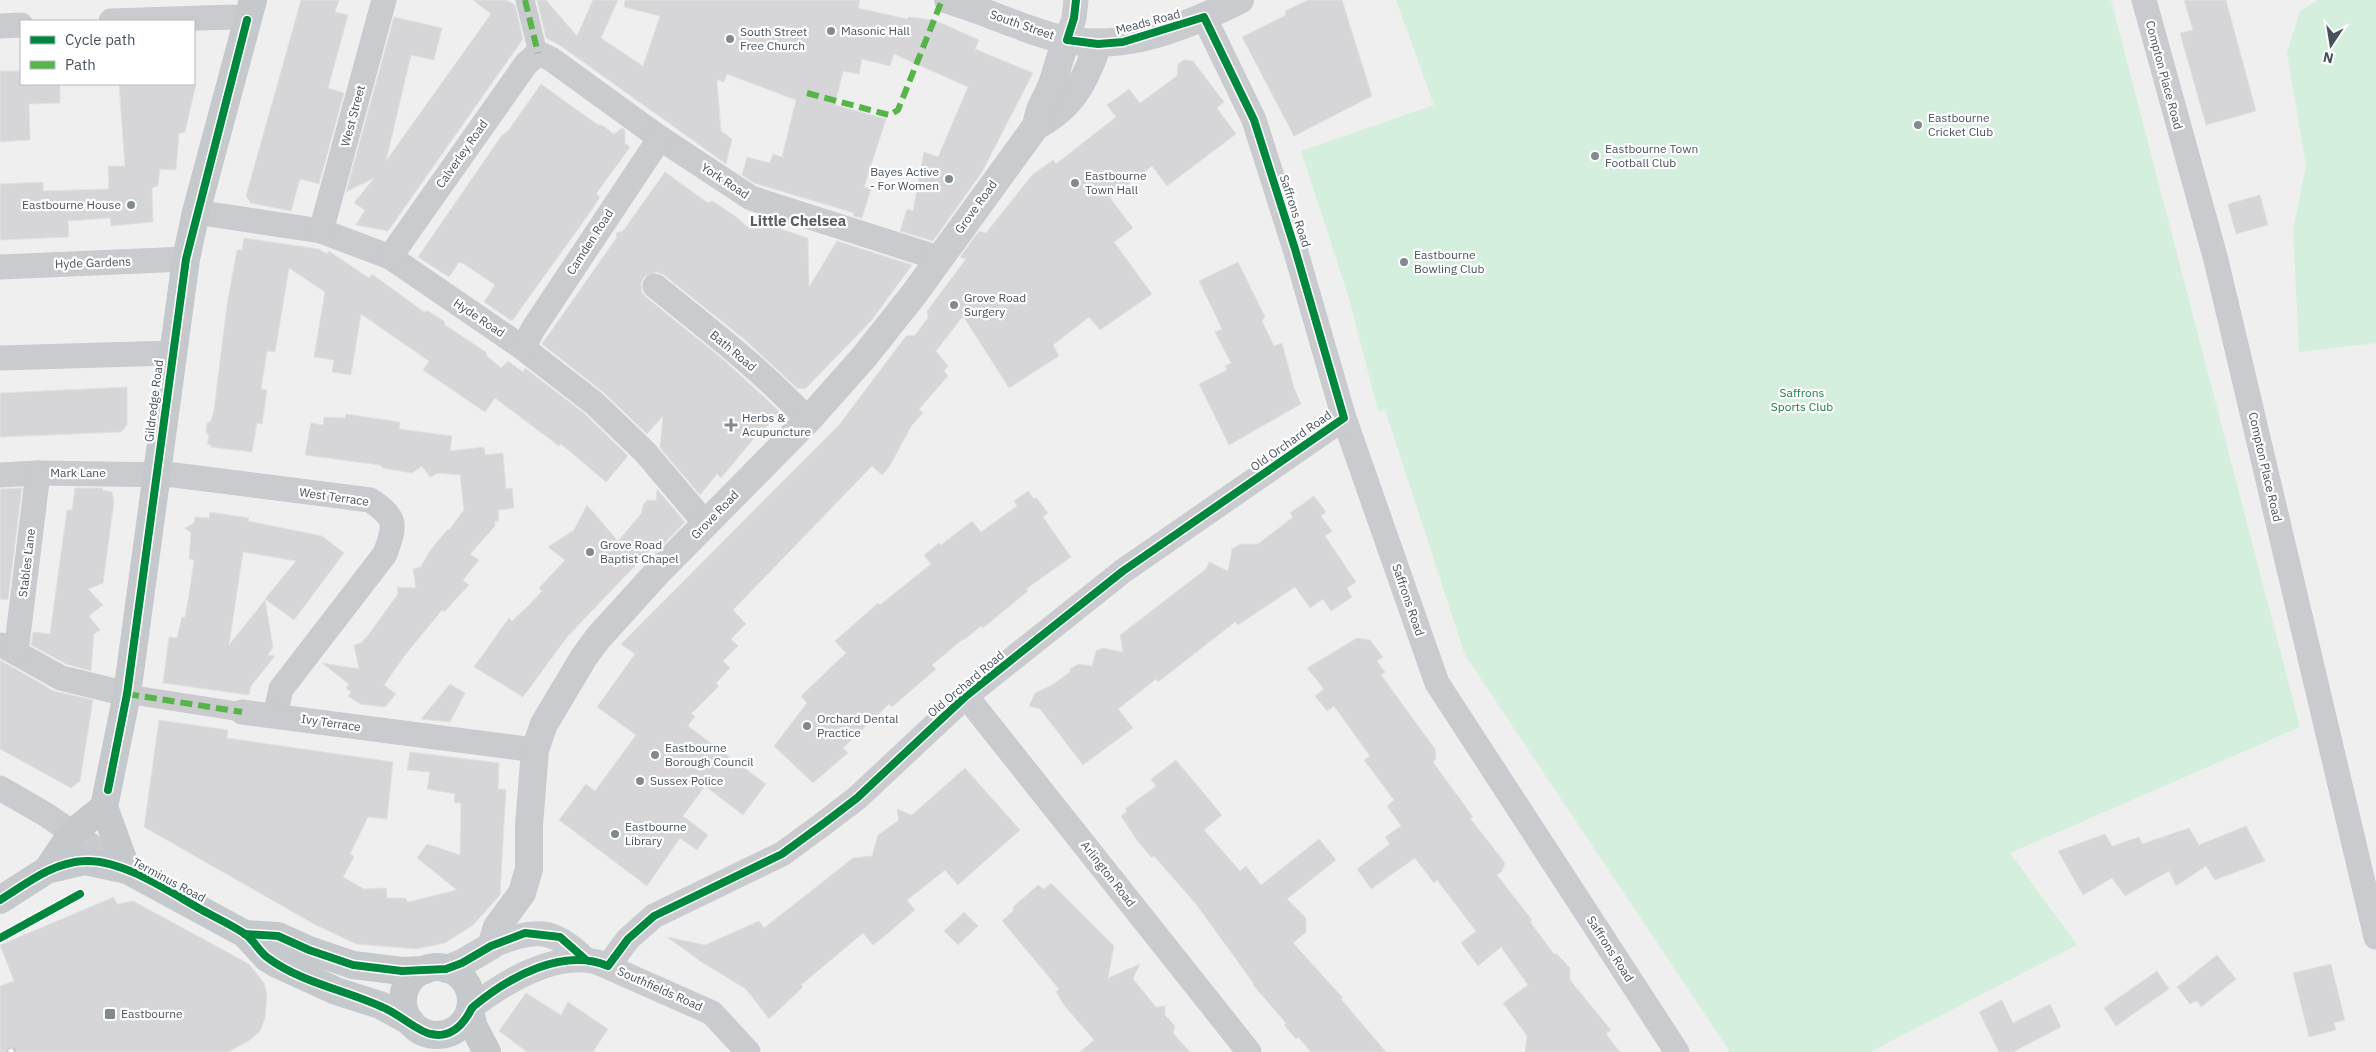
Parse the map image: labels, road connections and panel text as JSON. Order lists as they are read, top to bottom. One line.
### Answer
{"streets":{"main road":["Gildredge Road","Terminus Road"],"street":["Meads Road","South Street","Compton Place Road","West Street","Calverley Road","York Road","Grove Road","Saffrons Road","Camden Road","Hyde Gardens","Hyde Road","Bath Road","Old Orchard Road","Mark Lane","West Terrace","Stables Lane","Ivy Terrace","Arlington Road","Southfields Road"]},"crossings":[["Meads Road","South Street"],["Meads Road","Grove Road"],["Meads Road","Saffrons Road"],["South Street","Grove Road"],["West Street","Hyde Road"],["Calverley Road","York Road"],["Calverley Road","Hyde Road"],["York Road","Grove Road"],["York Road","Camden Road"],["Grove Road","Hyde Road"],["Grove Road","Bath Road"],["Grove Road","Ivy Terrace"],["Grove Road","Southfields Road"],["Saffrons Road","Old Orchard Road"],["Camden Road","Hyde Road"],["Hyde Gardens","Gildredge Road"],["Hyde Road","Gildredge Road"],["Gildredge Road","Mark Lane"],["Gildredge Road","West Terrace"],["Gildredge Road","Ivy Terrace"],["Old Orchard Road","Arlington Road"],["Old Orchard Road","Southfields Road"],["Mark Lane","West Terrace"],["Mark Lane","Stables Lane"],["West Terrace","Ivy Terrace"],["Terminus Road","Southfields Road"]],"districts":["Little Chelsea"],"parks":["Saffrons Sports Club"],"places":{"other":["Masonic Hall","South Street Free Church","Eastbourne Cricket Club","Eastbourne Town Football Club","Bayes Active - For Women","Eastbourne Town Hall","Eastbourne House","Eastbourne Bowling Club","Grove Road Surgery","Grove Road Baptist Chapel","Orchard Dental Practice","Eastbourne Borough Council","Sussex Police","Eastbourne Library"],"health":["Herbs & Acupuncture"],"transit":["Eastbourne"]},"legend":["Cycle path","Path"],"north":"bottom"}
